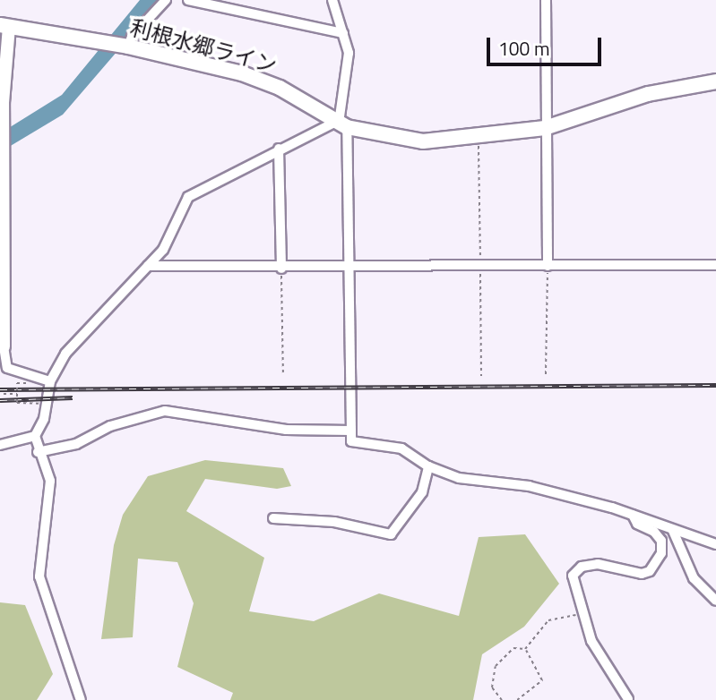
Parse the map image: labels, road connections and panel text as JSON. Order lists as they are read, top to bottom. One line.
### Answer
{"streets":{"highway":["利根水郷ライン"]},"scale_bar":"100 m"}
